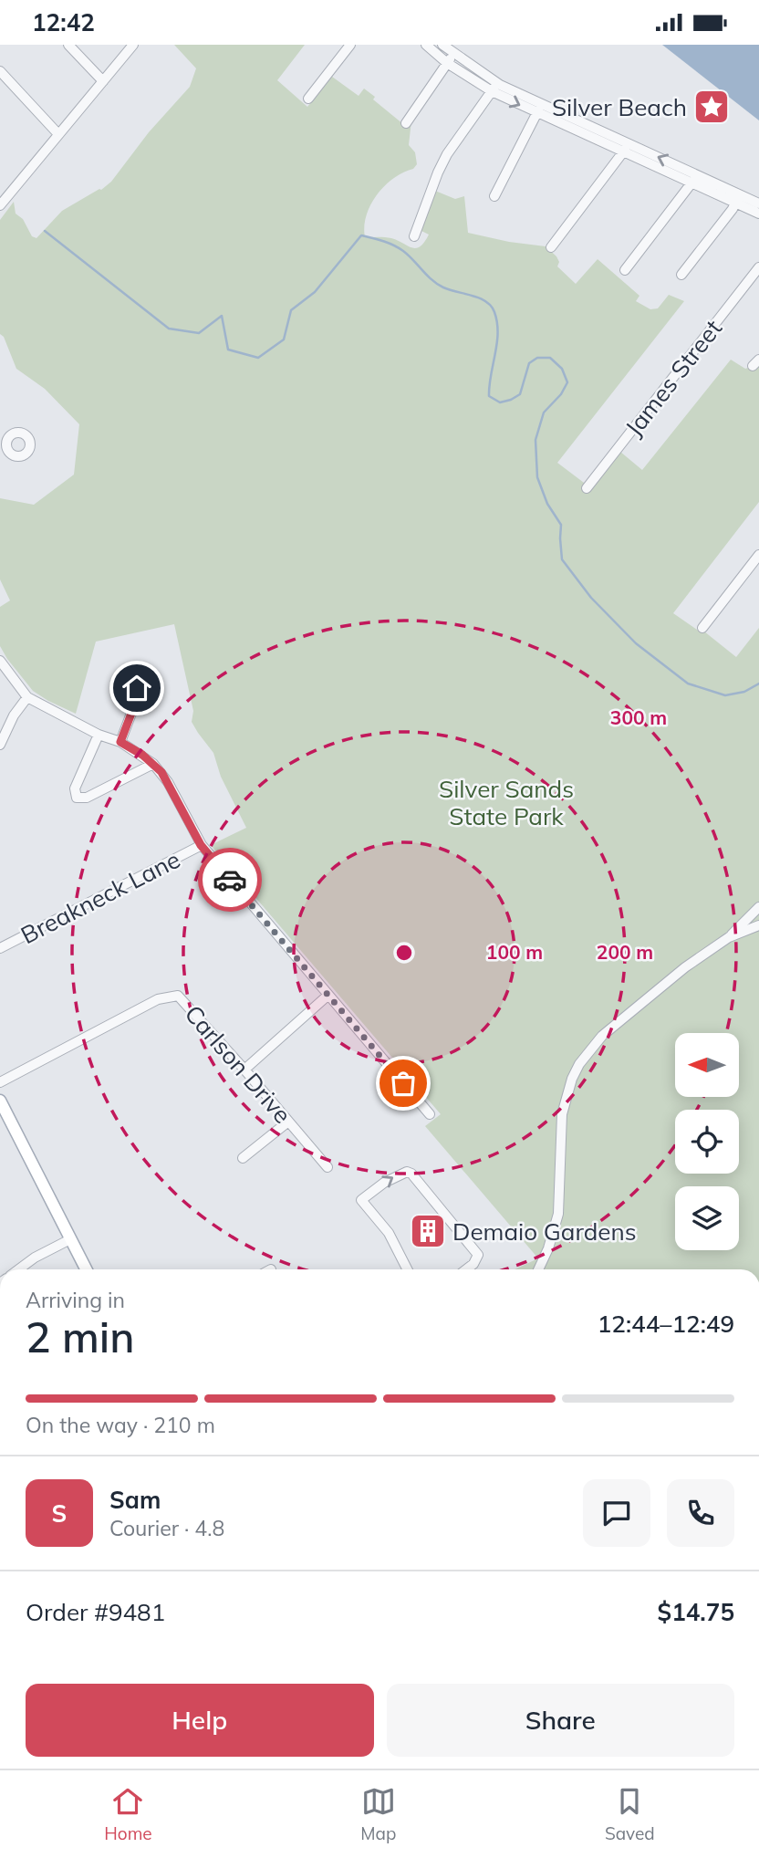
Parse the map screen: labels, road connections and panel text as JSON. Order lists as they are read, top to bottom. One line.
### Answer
{"streets":{"street":["James Street","Breakneck Lane","Carlson Drive"]},"parks":["Silver Sands State Park"],"places":{"place":["Silver Beach"],"building":["Demaio Gardens"]},"north":"left","page":{"status":"12:42","heading":["2 min","Arriving in","12:44–12:49"],"panel":["Sam","Courier · 4.8","Order #9481","$14.75"],"bar":"On the way · 210 m","round":"S","buttons":["Help","Share"],"tabs":["Home","Map","Saved"]},"rings":["300 m","100 m","200 m"]}
